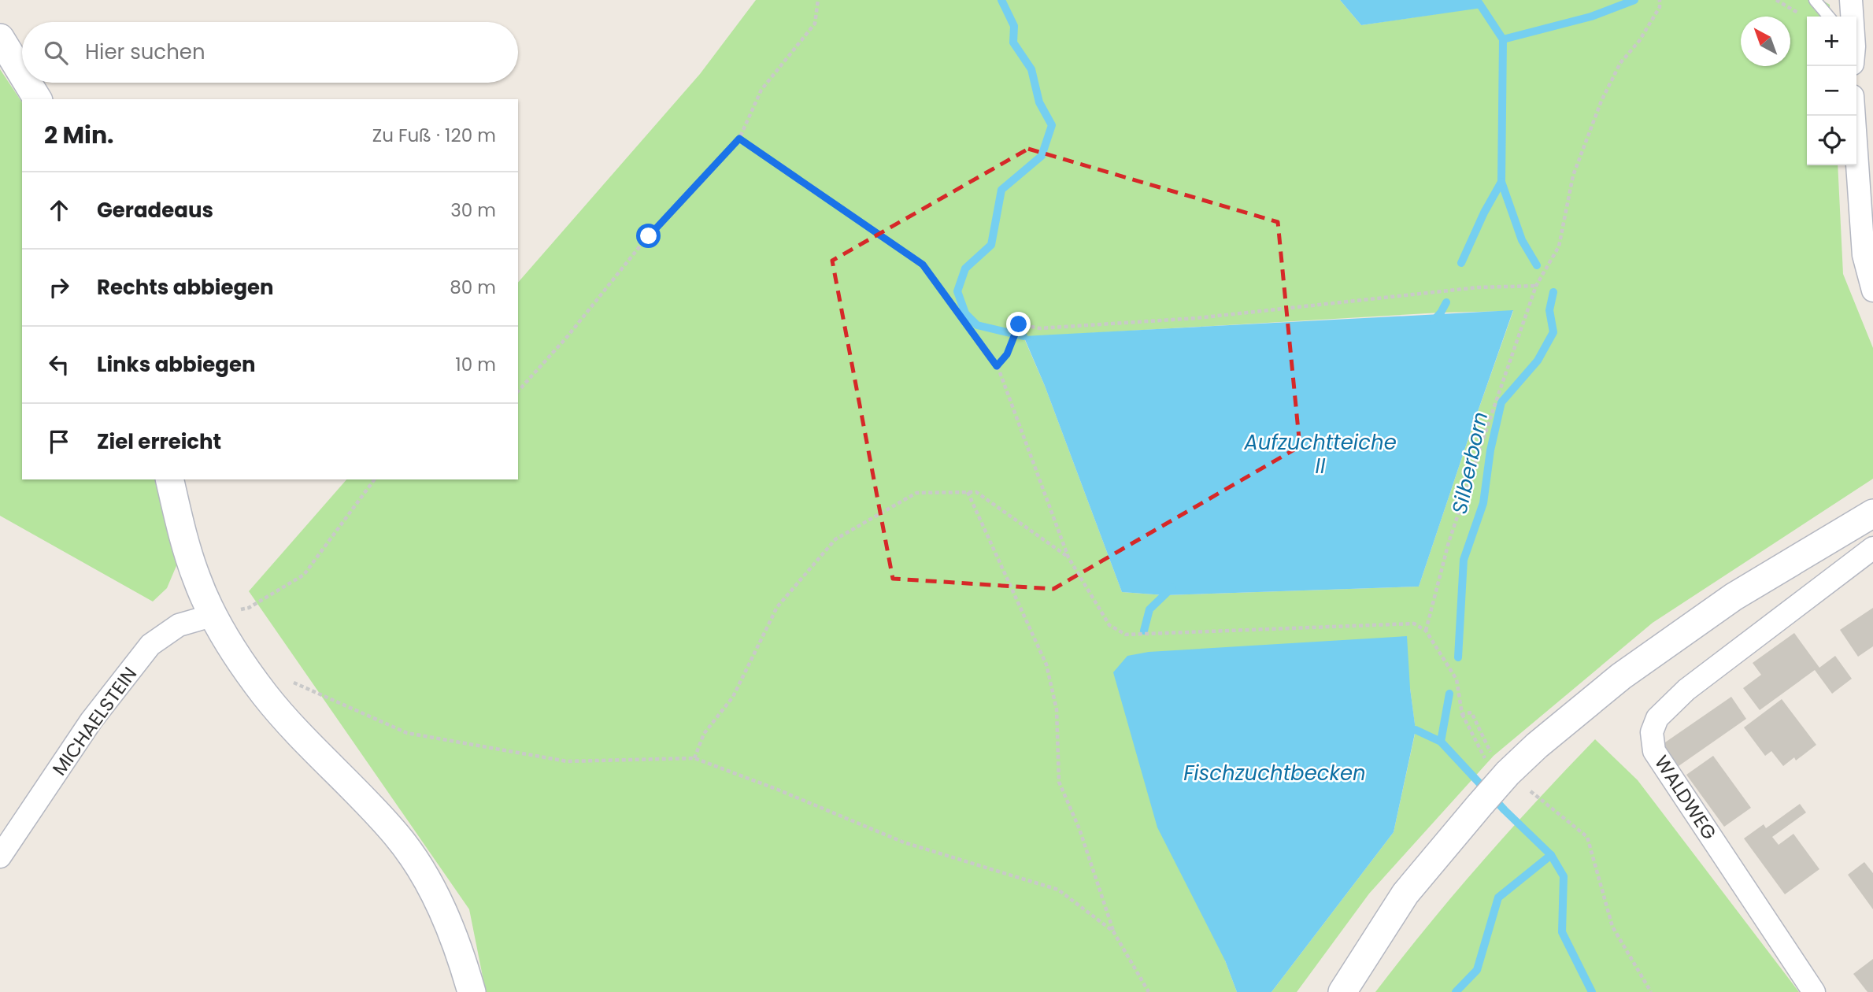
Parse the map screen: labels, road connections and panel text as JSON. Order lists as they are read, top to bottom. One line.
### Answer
{"streets":{"street":["MICHAELSTEIN","WALDWEG"]},"water":["Aufzuchtteiche II","Silberborn","Fischzuchtbecken"],"north":"top left","page":{"map_buttons":["+","−"],"search":"Hier suchen","heading":["2 Min.","Zu Fuß · 120 m"],"list":[["Geradeaus","30 m"],["Rechts abbiegen","80 m"],["Links abbiegen","10 m"],"Ziel erreicht"]}}
